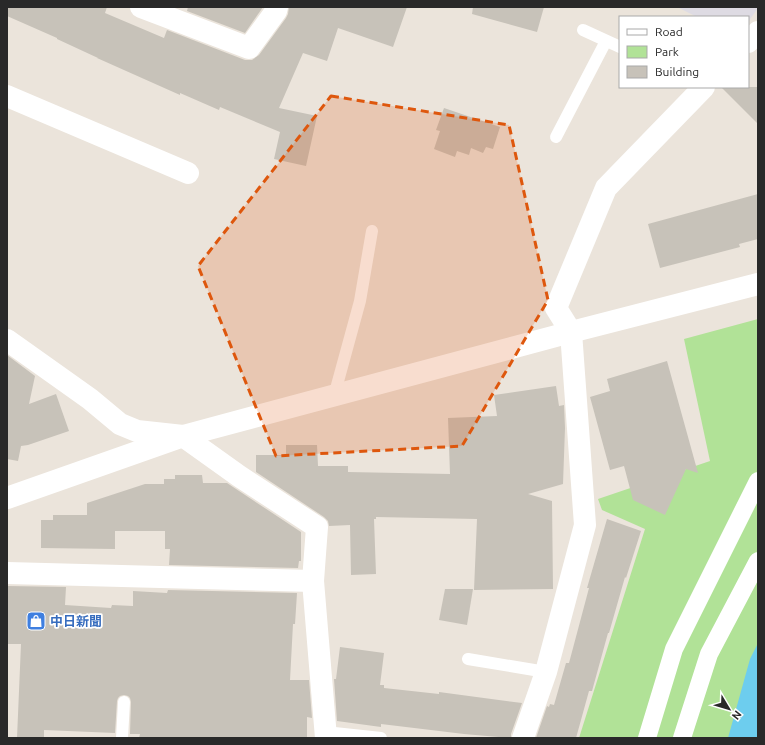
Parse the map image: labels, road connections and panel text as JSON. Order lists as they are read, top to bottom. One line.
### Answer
{"places":{"shop":["中日新聞"]},"legend":["Road","Park","Building"],"north":"bottom right"}
